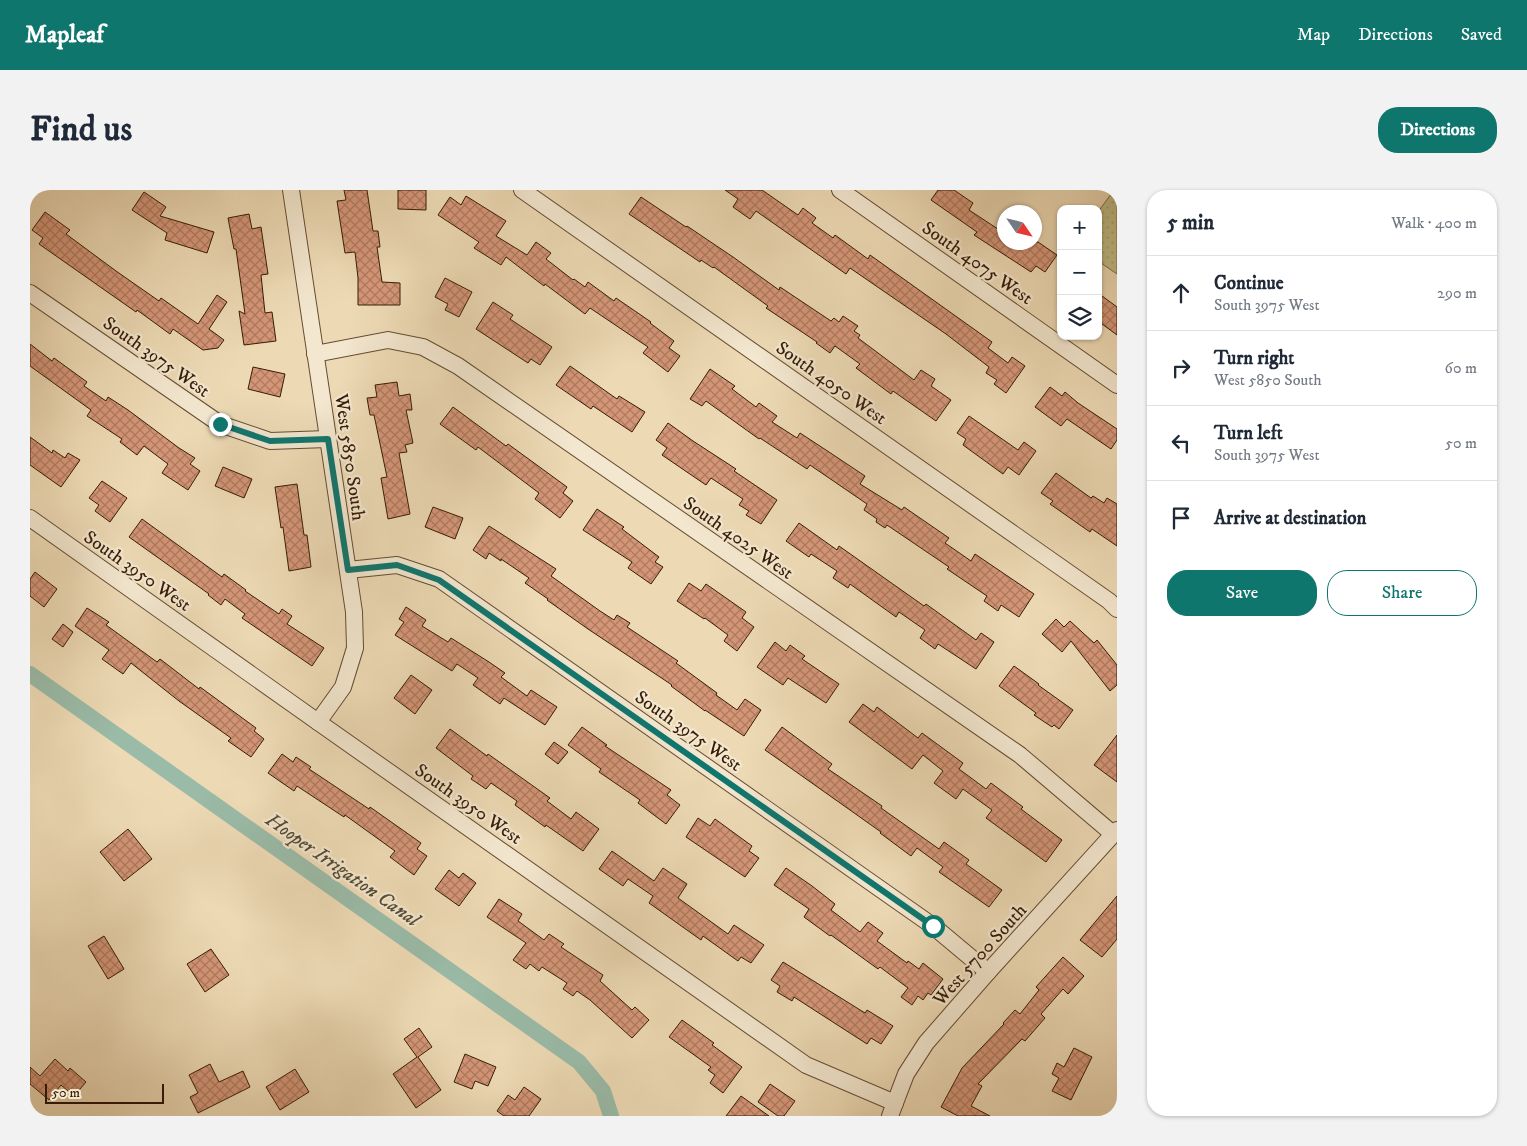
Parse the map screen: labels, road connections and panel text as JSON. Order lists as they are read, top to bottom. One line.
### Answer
{"streets":{"street":["South 4075 West","South 3975 West","South 4050 West","West 5850 South","South 4025 West","South 3950 West","West 5700 South"]},"crossings":[["South 3975 West","West 5850 South"],["South 3975 West","West 5700 South"],["West 5850 South","South 4025 West"],["West 5850 South","South 3950 West"],["South 4025 West","West 5700 South"],["South 3950 West","West 5700 South"]],"water":["Hooper Irrigation Canal"],"scale_bar":"50 m","north":"bottom right","page":{"header":"Mapleaf","nav":["Map","Directions","Saved"],"buttons":["Directions",["Save","Share"]],"title":"Find us","heading":["5 min","Walk · 400 m"],"map_buttons":["+","−"],"list":[["Continue","South 3975 West","290 m"],["Turn right","West 5850 South","60 m"],["Turn left","South 3975 West","50 m"],"Arrive at destination"],"scale":"50 m"}}
